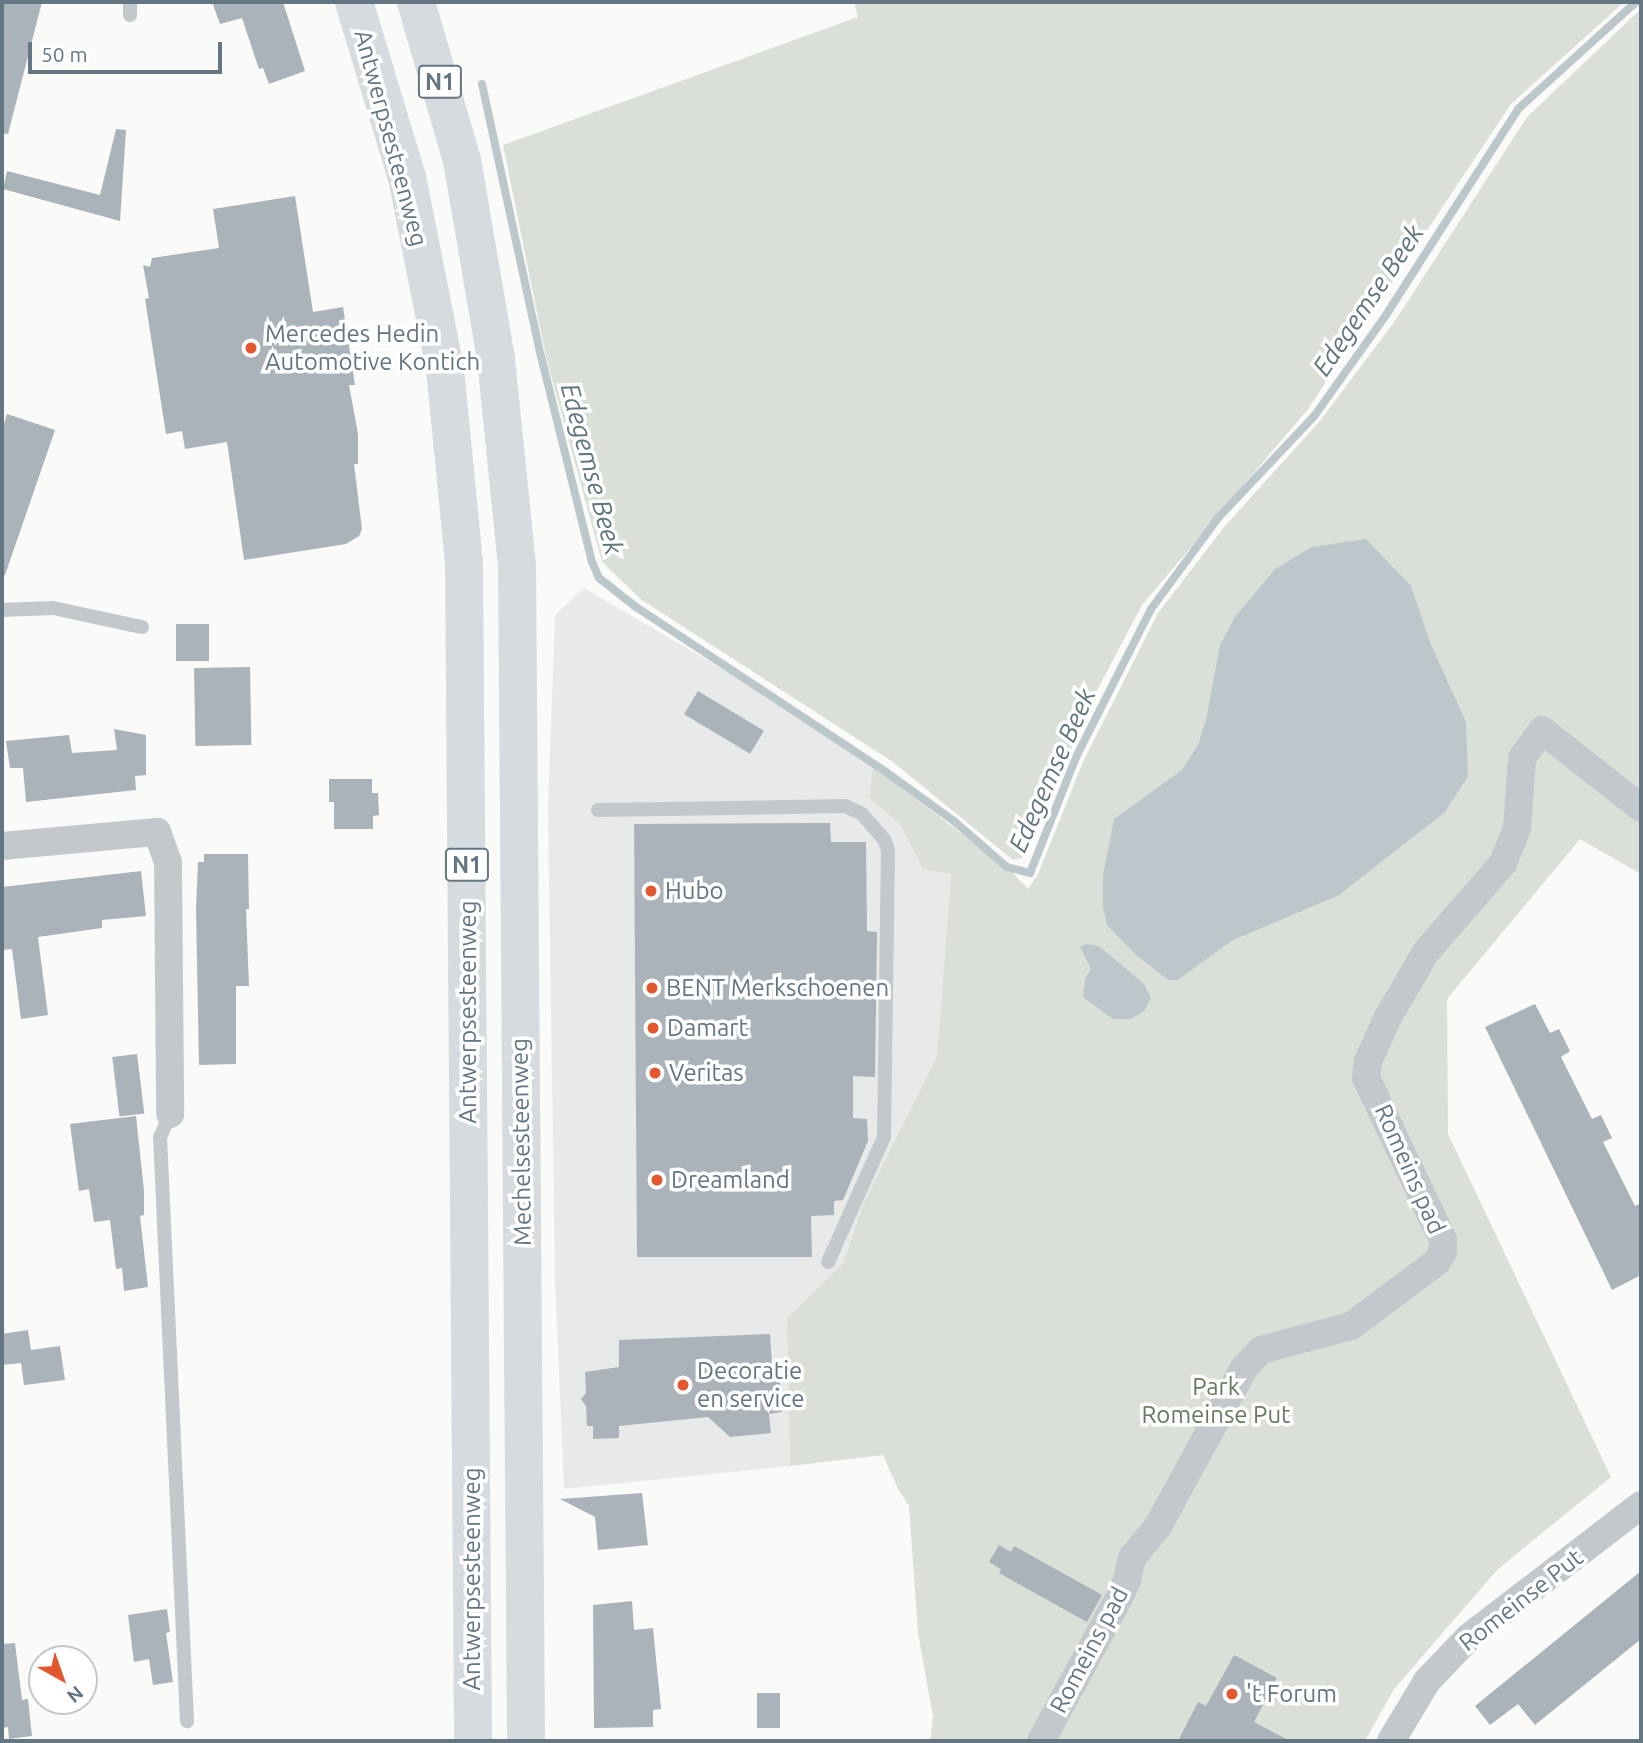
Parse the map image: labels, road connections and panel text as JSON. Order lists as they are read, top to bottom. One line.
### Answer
{"streets":{"main road":["N1","Antwerpsesteenweg","Mechelsesteenweg"],"street":["Romeins pad","Romeinse Put"]},"crossings":[["Antwerpsesteenweg","Mechelsesteenweg"]],"water":["Edegemse Beek"],"parks":["Park Romeinse Put"],"places":["Mercedes Hedin Automotive Kontich","Hubo","BENT Merkschoenen","Damart","Veritas","Dreamland","Decoratie en service","'t Forum"],"scale_bar":"50 m","north":"bottom right"}
